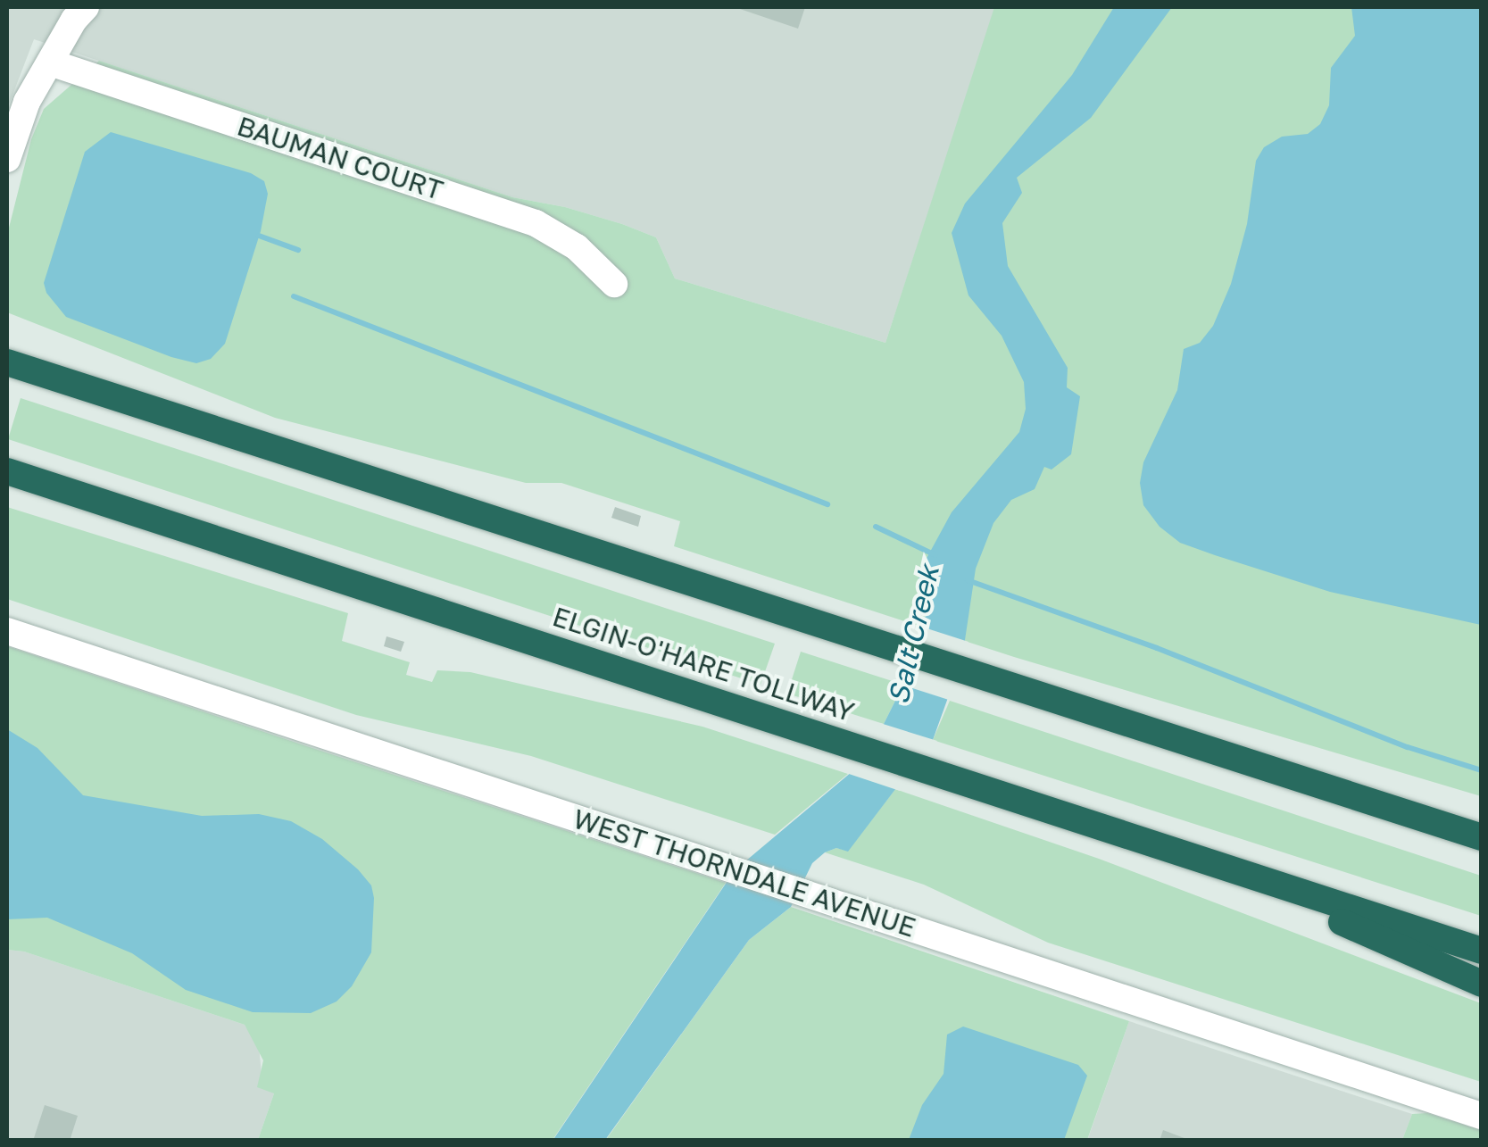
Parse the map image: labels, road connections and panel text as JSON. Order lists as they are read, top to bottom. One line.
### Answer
{"streets":{"highway":["ELGIN-O'HARE TOLLWAY"],"street":["BAUMAN COURT","WEST THORNDALE AVENUE"]},"water":["Salt Creek"]}
